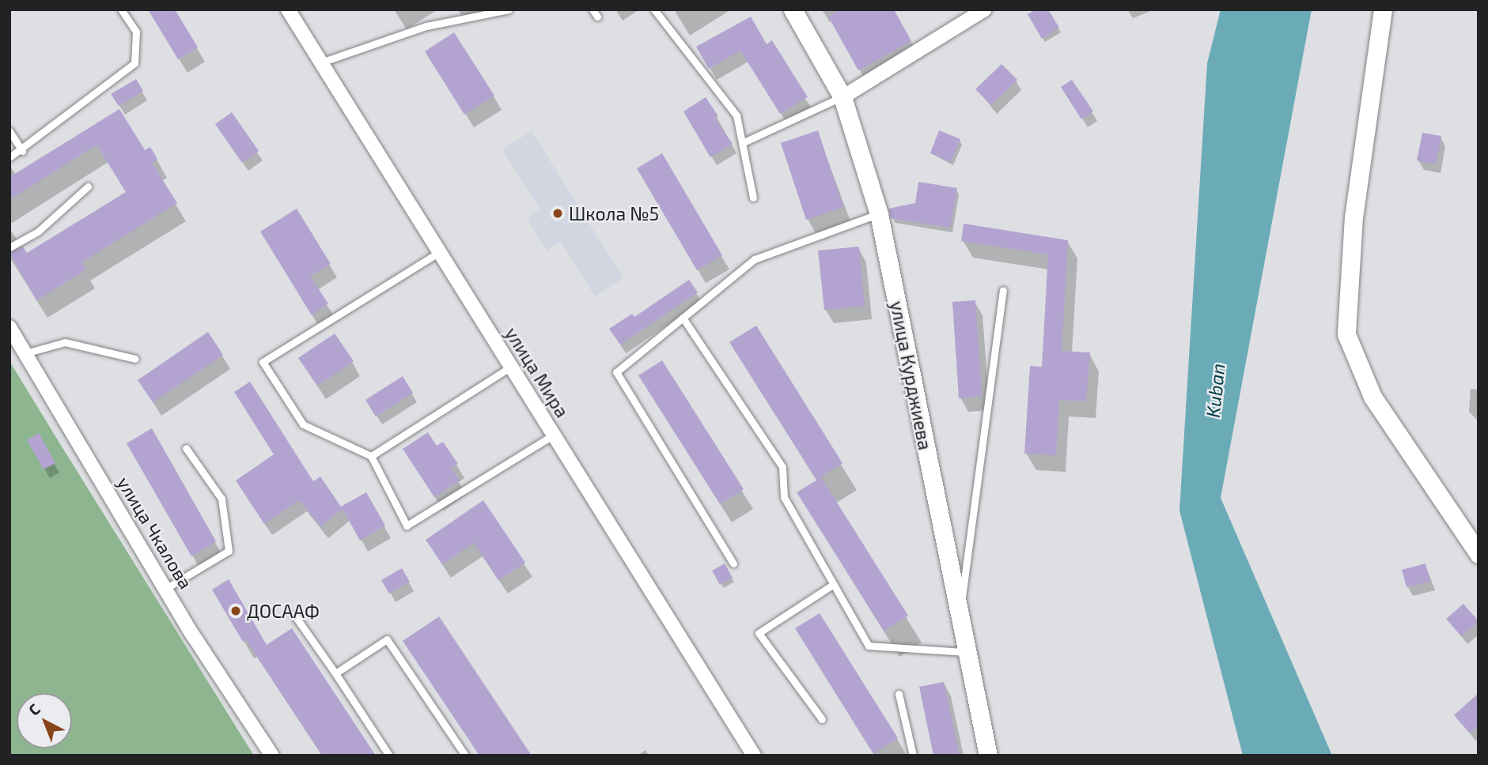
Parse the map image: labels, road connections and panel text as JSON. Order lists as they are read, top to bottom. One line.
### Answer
{"streets":{"street":["улица Мира","улица Курджиева","улица Чкалова"]},"water":["Kuban"],"places":["Школа №5","ДОСААФ"],"north":"top left"}
